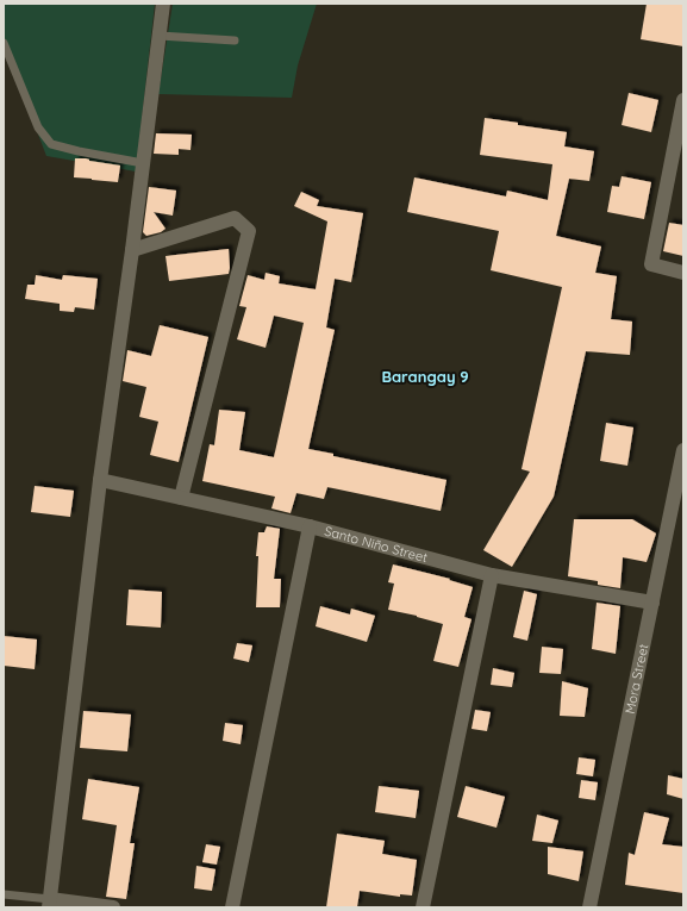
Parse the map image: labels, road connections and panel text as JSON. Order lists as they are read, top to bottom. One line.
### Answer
{"streets":{"street":["Santo Niño Street","Mora Street"]},"crossings":[["Santo Niño Street","Mora Street"]],"districts":["Barangay 9"]}
